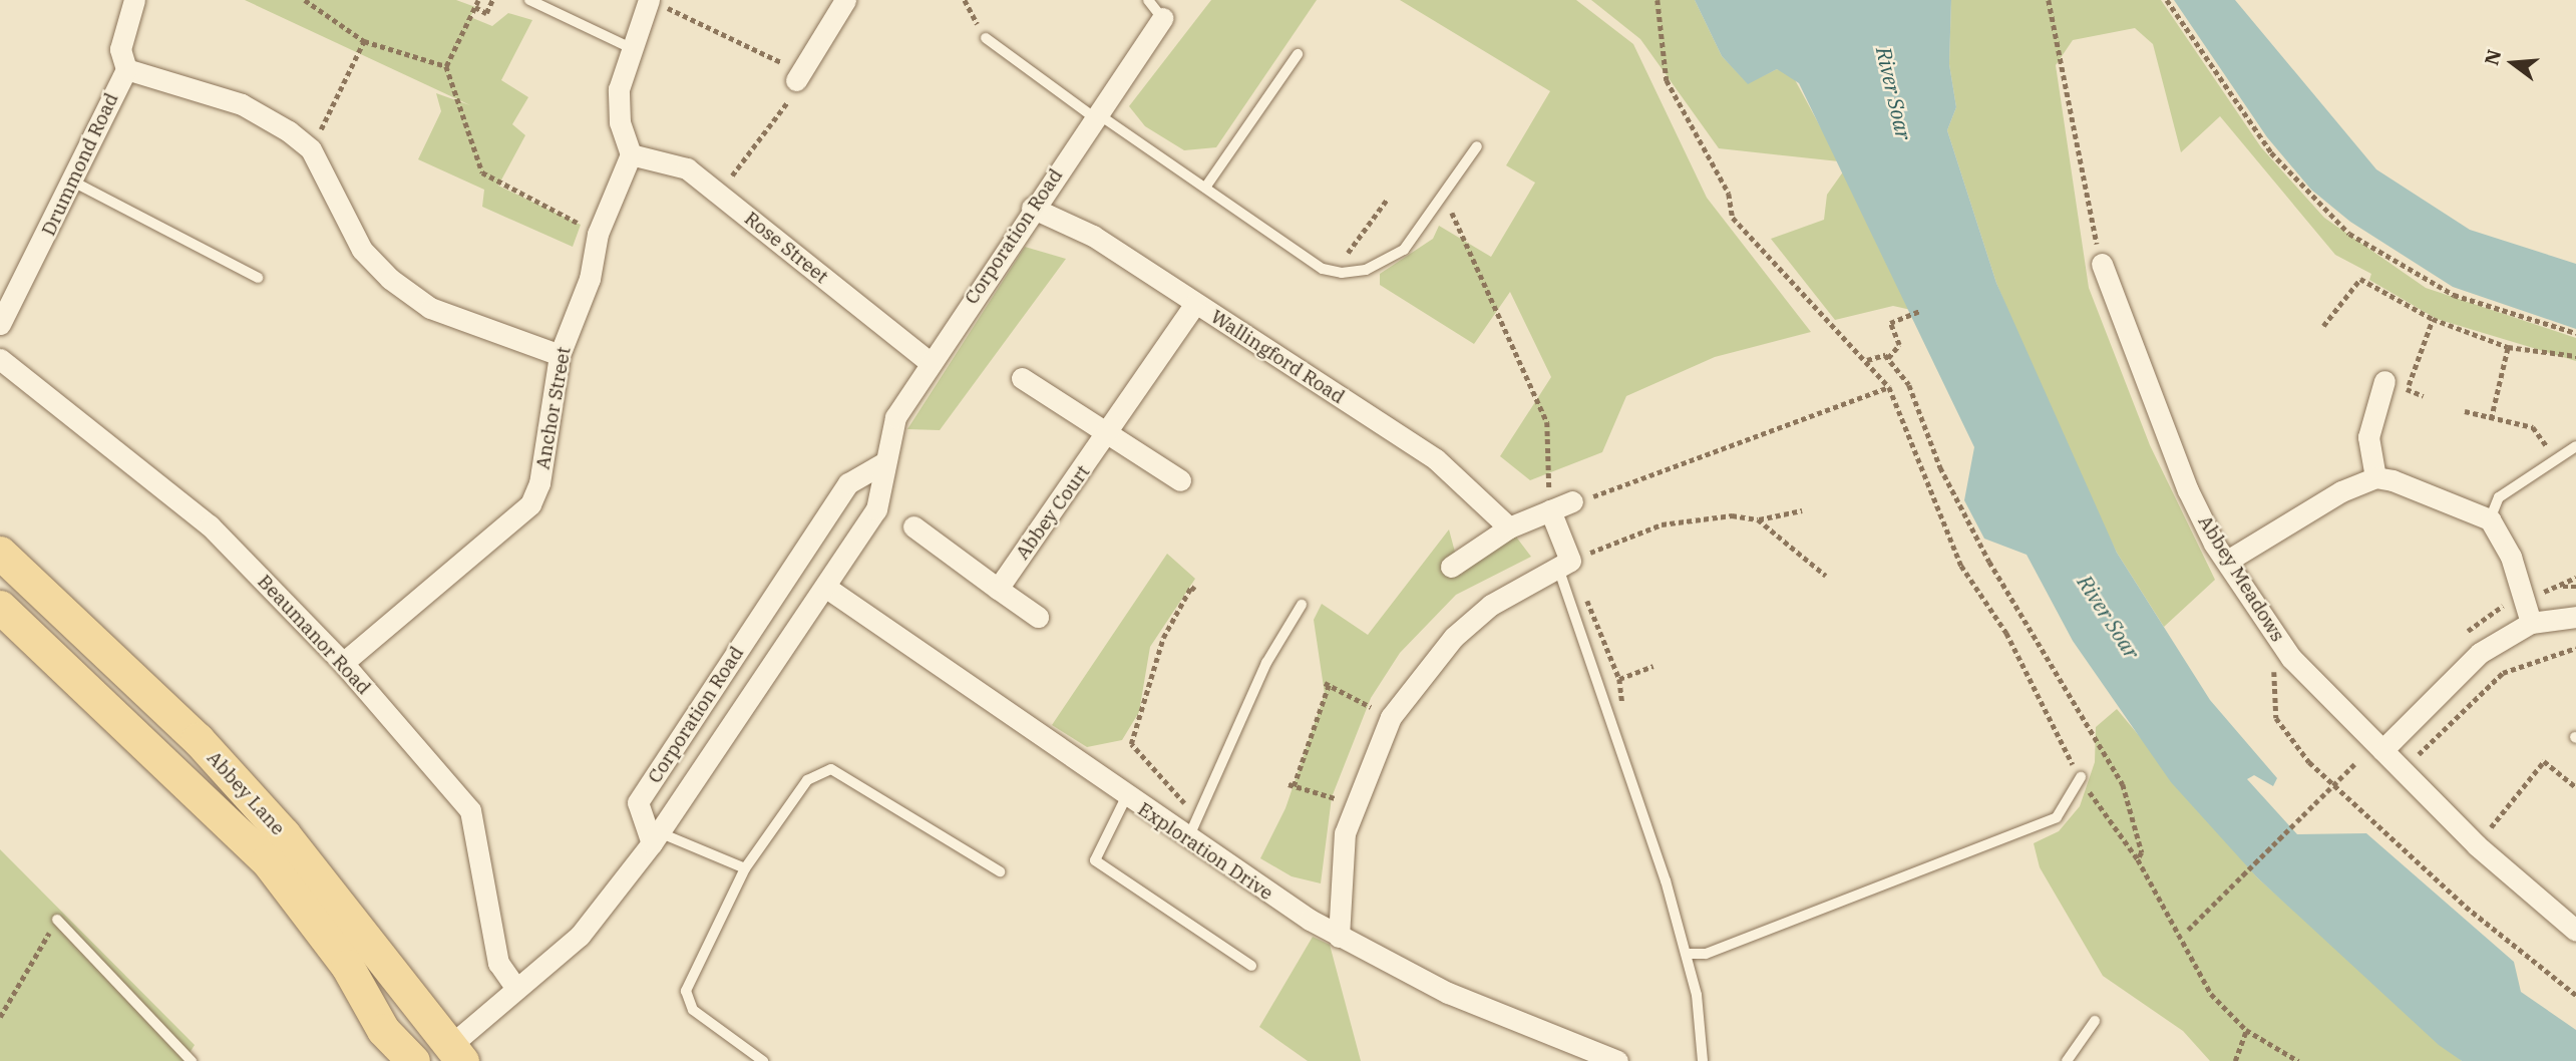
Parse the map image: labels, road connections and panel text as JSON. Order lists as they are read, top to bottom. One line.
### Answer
{"streets":{"main road":["Abbey Lane"],"street":["Drummond Road","Corporation Road","Rose Street","Wallingford Road","Anchor Street","Abbey Court","Abbey Meadows","Beaumanor Road","Exploration Drive"]},"crossings":[["Corporation Road","Rose Street"],["Corporation Road","Wallingford Road"],["Corporation Road","Beaumanor Road"],["Corporation Road","Abbey Lane"],["Corporation Road","Exploration Drive"],["Rose Street","Anchor Street"],["Wallingford Road","Abbey Court"],["Anchor Street","Beaumanor Road"]],"water":["River Soar"],"north":"left"}
